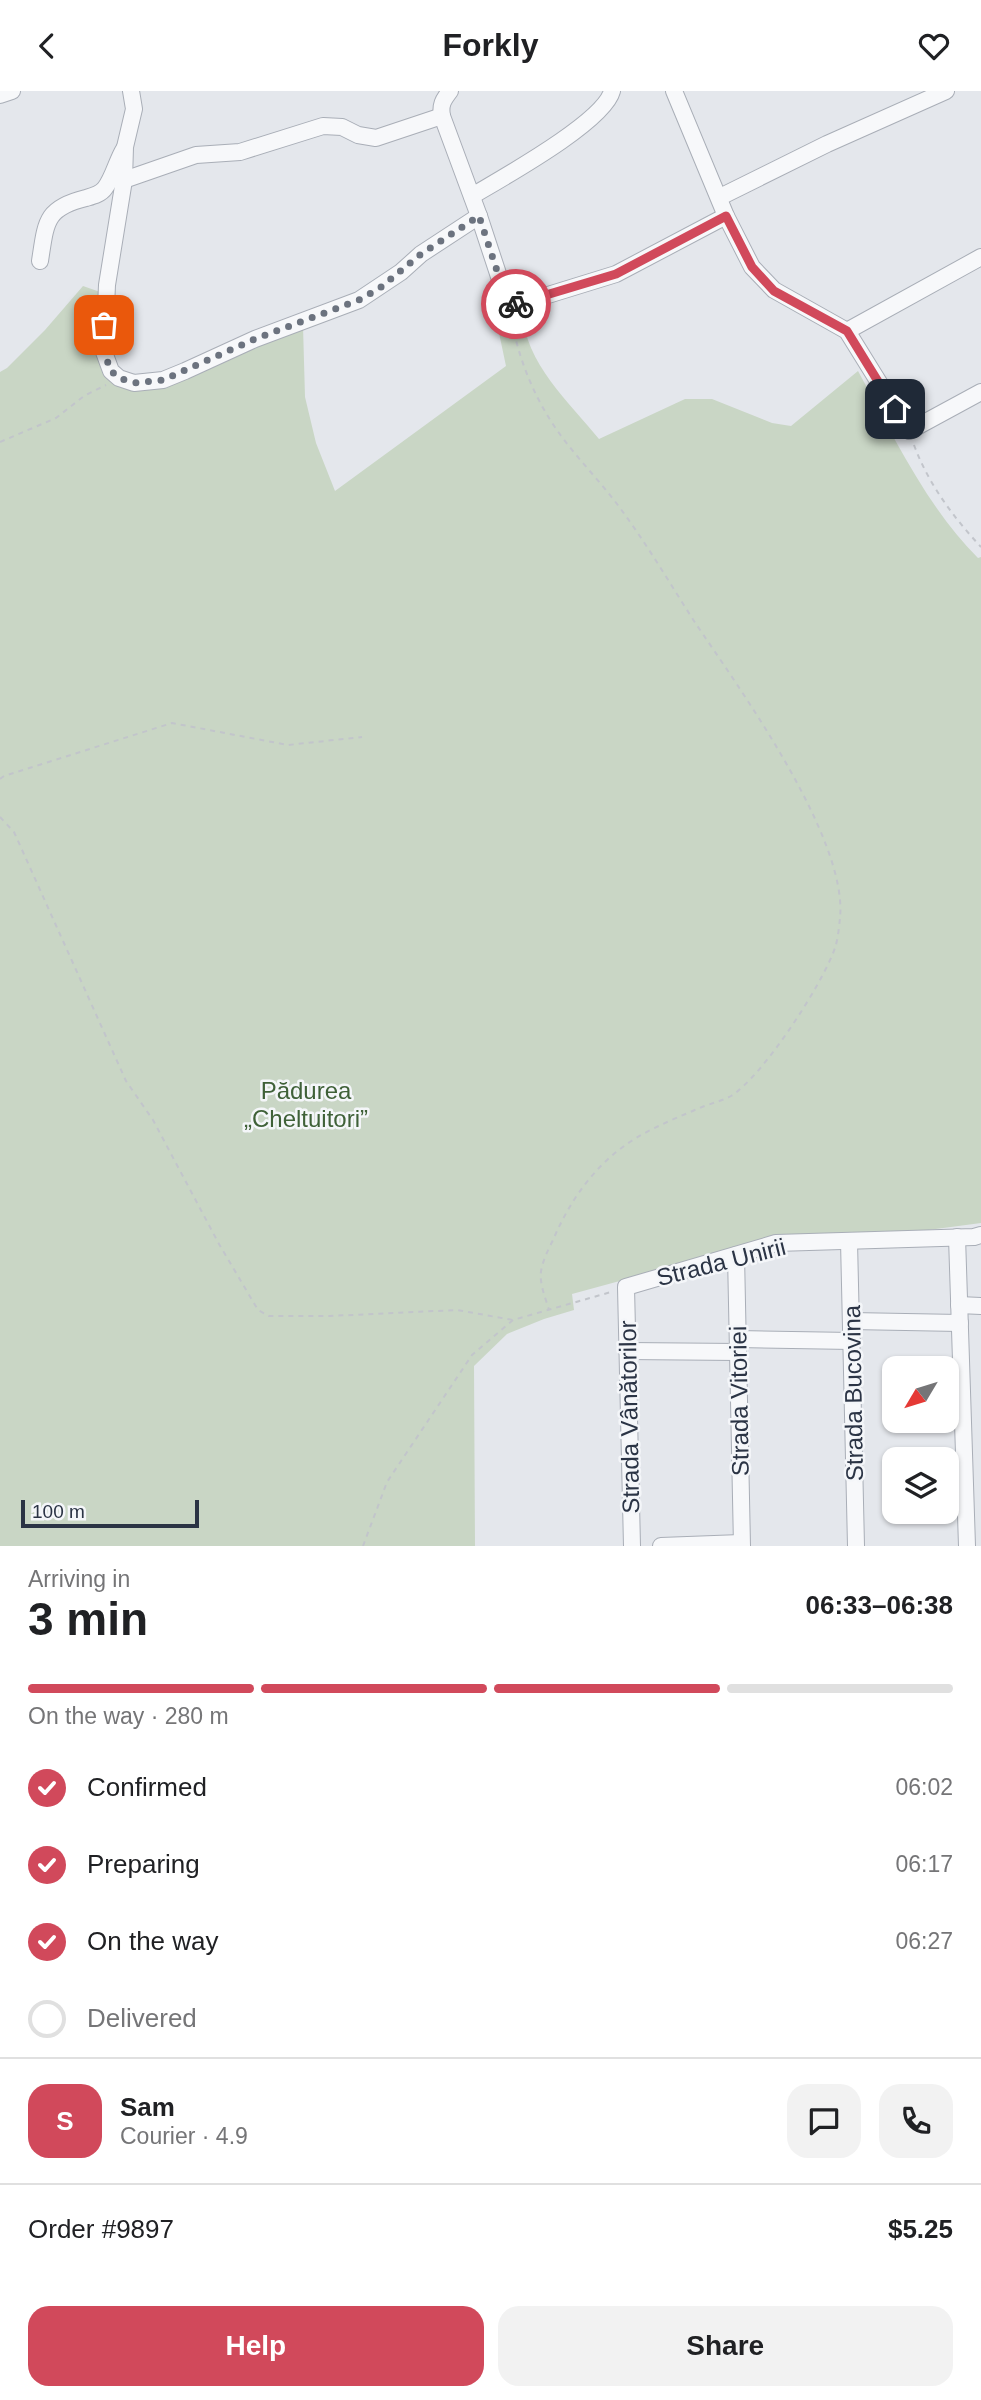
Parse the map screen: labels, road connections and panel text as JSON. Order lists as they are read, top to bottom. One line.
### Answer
{"streets":{"street":["Strada Unirii","Strada Bucovina","Strada Vitoriei","Strada Vânătorilor"]},"crossings":[["Strada Unirii","Strada Bucovina"],["Strada Unirii","Strada Vitoriei"],["Strada Unirii","Strada Vânătorilor"]],"parks":["Pădurea „Cheltuitori”"],"scale_bar":"100 m","north":"bottom left","page":{"header":"Forkly","scale":"100 m","heading":["3 min","Arriving in","06:33–06:38"],"panel":["Sam","Courier · 4.9","Order #9897","$5.25"],"bar":"On the way · 280 m","list":[["Confirmed","06:02"],["Preparing","06:17"],["On the way","06:27"],"Delivered"],"round":"S","buttons":["Help","Share"]}}
